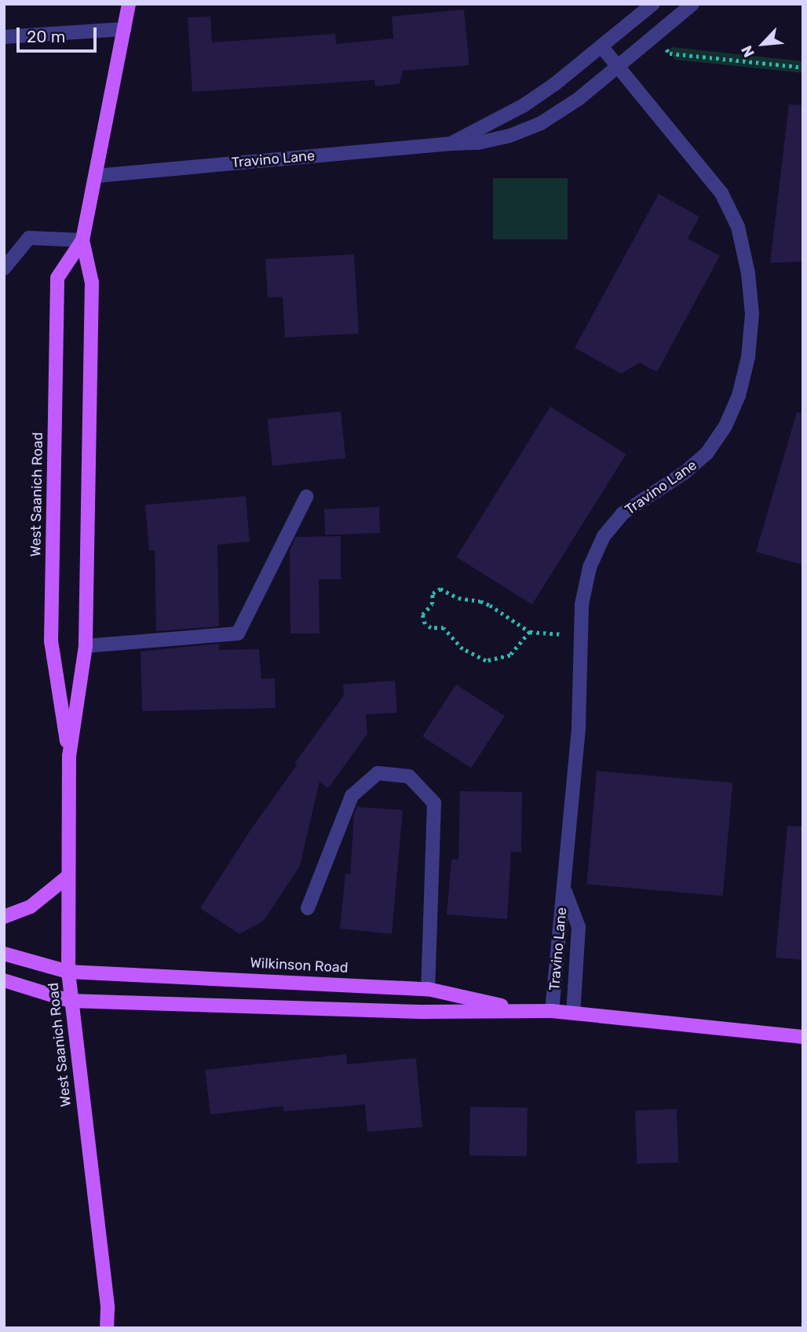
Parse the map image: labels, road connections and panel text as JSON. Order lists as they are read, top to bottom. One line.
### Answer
{"streets":{"main road":["West Saanich Road","Wilkinson Road"],"street":["Travino Lane"]},"crossings":[["Travino Lane","West Saanich Road"],["Travino Lane","Wilkinson Road"],["West Saanich Road","Wilkinson Road"]],"scale_bar":"20 m","north":"bottom left"}
